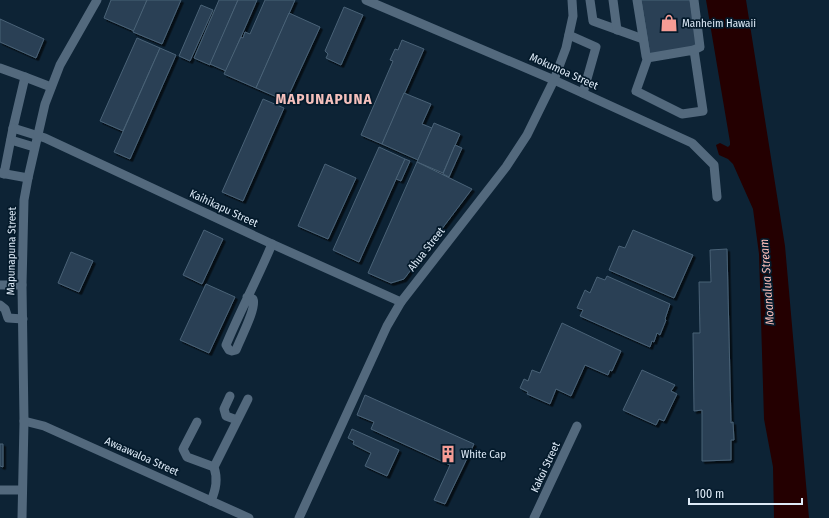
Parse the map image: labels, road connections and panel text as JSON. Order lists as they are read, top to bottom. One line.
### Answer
{"streets":{"street":["Mokumoa Street","Kaihikapu Street","Ahua Street","Mapunapuna Street","Awaawaloa Street","Kakoi Street"]},"crossings":[["Mokumoa Street","Ahua Street"],["Kaihikapu Street","Ahua Street"],["Kaihikapu Street","Mapunapuna Street"],["Mapunapuna Street","Awaawaloa Street"]],"districts":["MAPUNAPUNA"],"water":["Moanalua Stream"],"places":{"shop":["Manheim Hawaii"],"building":["White Cap"]},"scale_bar":"100 m"}
